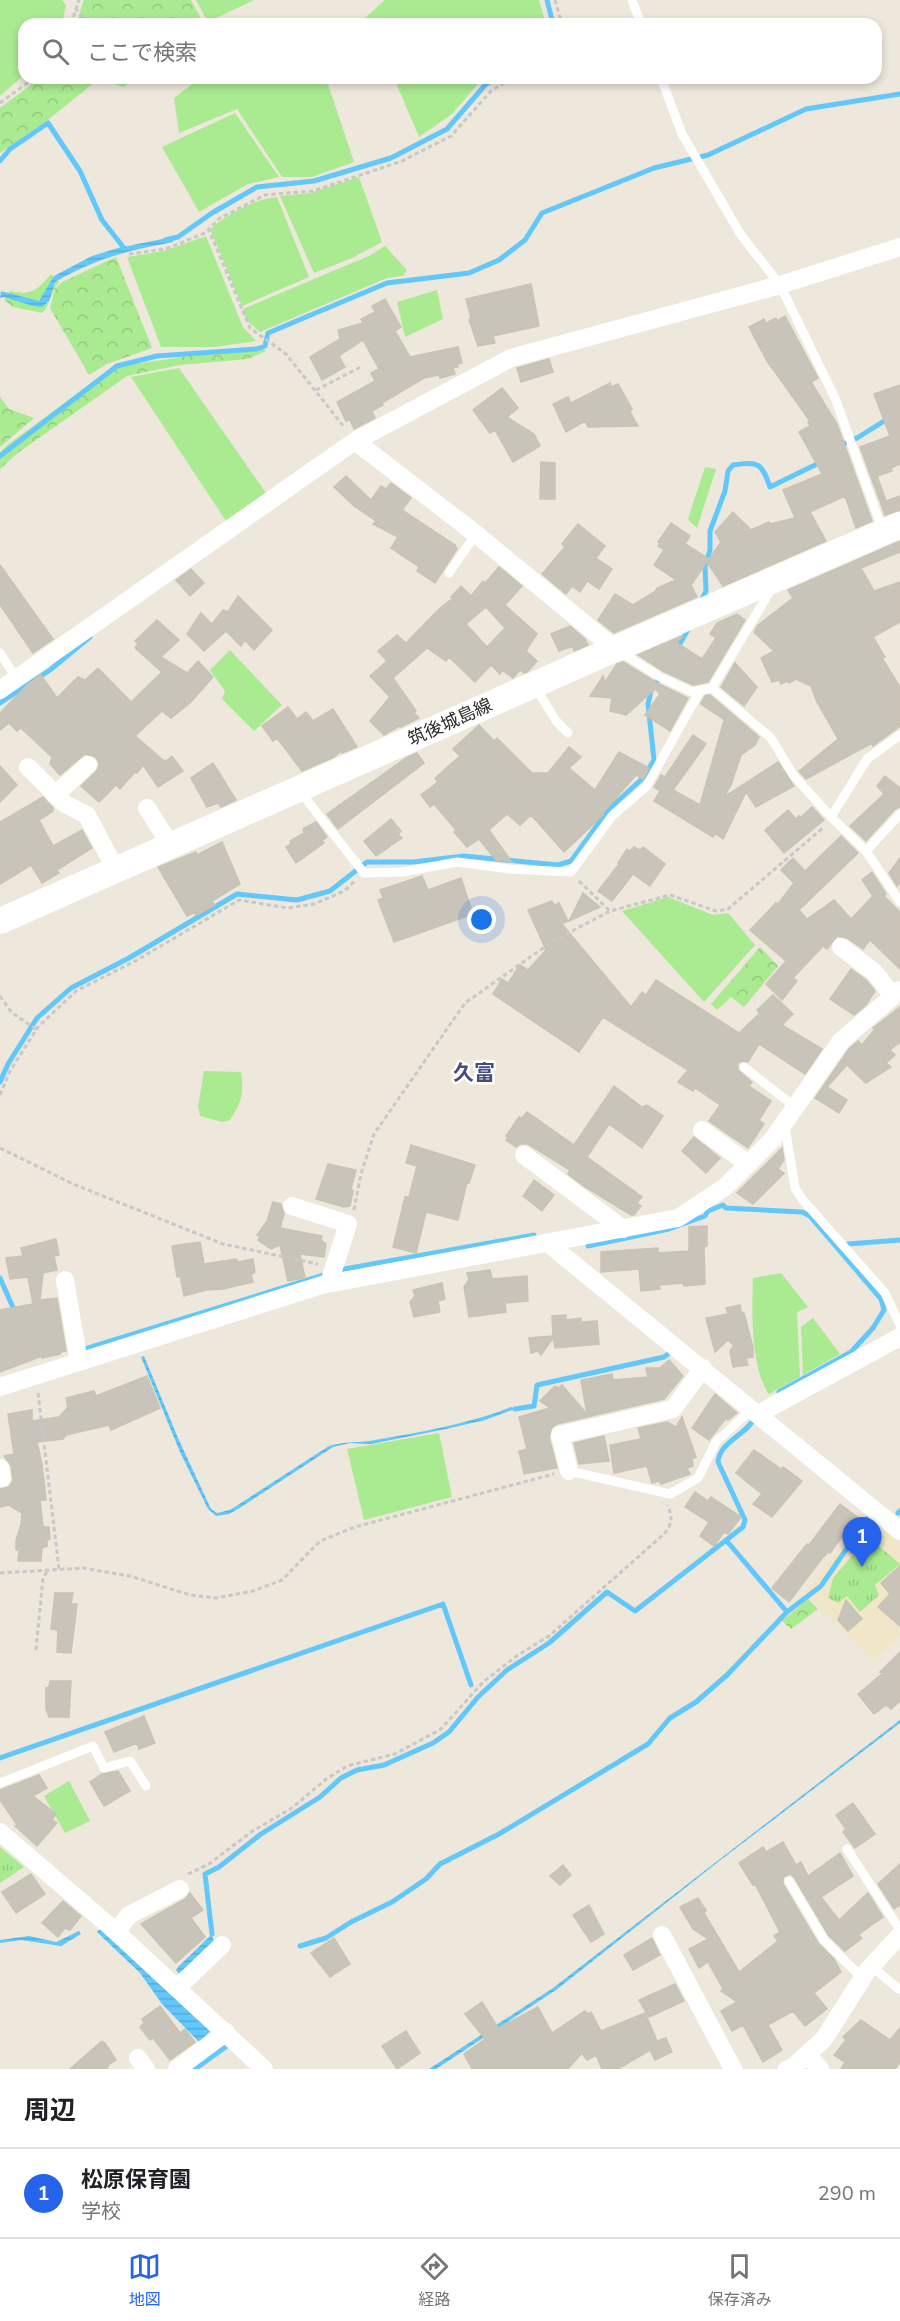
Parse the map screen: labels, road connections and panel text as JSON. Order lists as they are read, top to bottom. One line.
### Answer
{"streets":{"street":["筑後城島線"]},"districts":["久富"],"page":{"search":"ここで検索","pins":"1","heading":"周辺","list":[{"mark":"1","name":"松原保育園","note":"学校","value":"290 m"}],"nav":["地図","経路","保存済み"]}}
